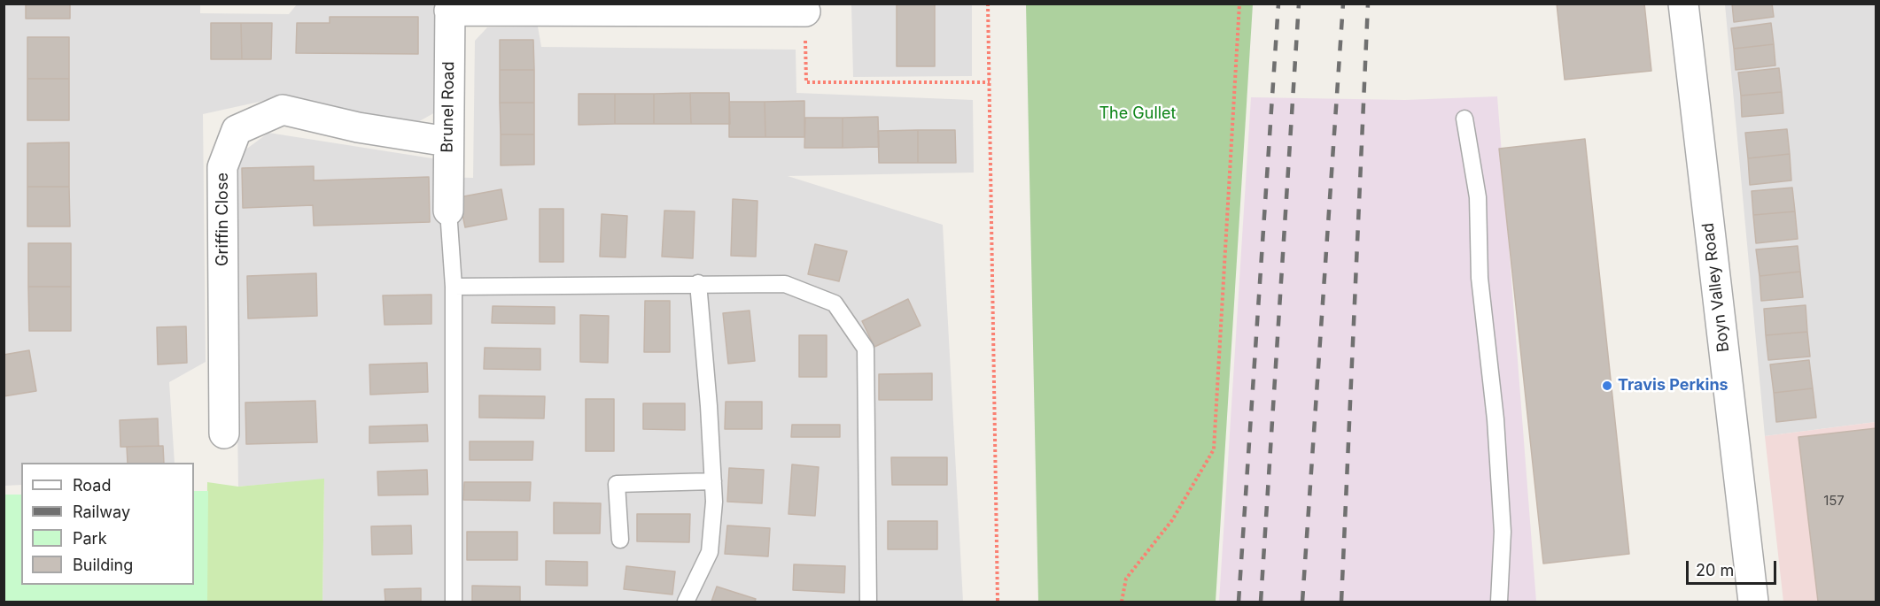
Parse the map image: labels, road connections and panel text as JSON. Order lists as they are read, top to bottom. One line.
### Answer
{"streets":{"street":["Brunel Road","Griffin Close","Boyn Valley Road"]},"crossings":[["Brunel Road","Griffin Close"]],"parks":["The Gullet"],"places":["Travis Perkins"],"house_numbers":["157"],"legend":["Road","Railway","Park","Building"],"scale_bar":"20 m"}
